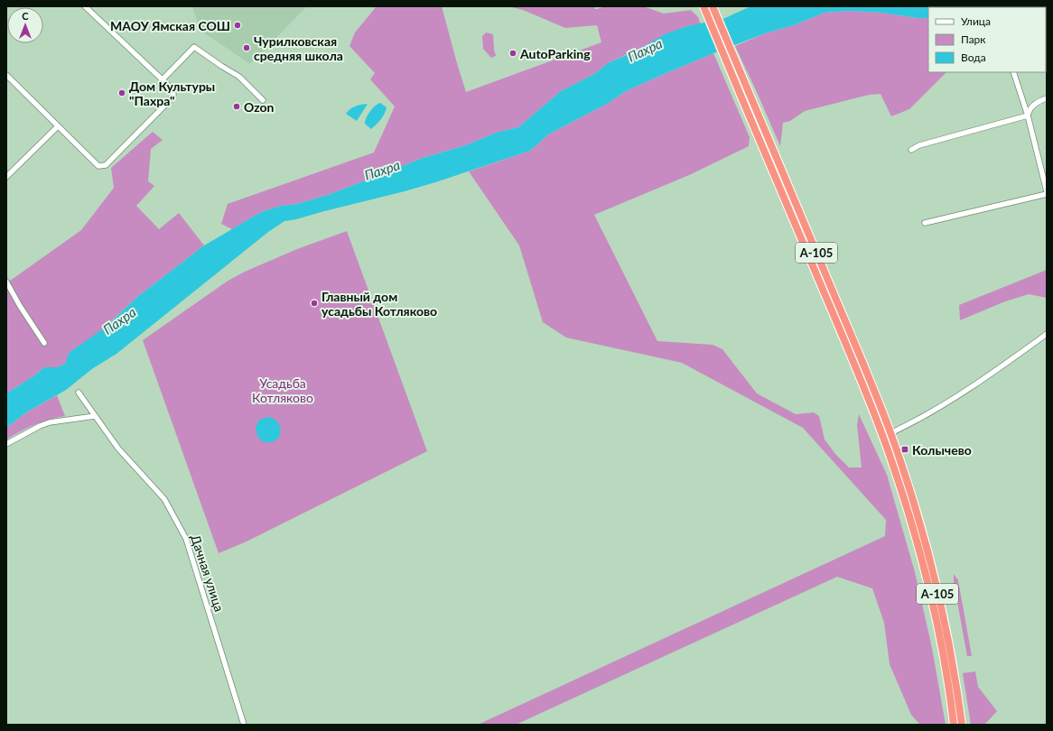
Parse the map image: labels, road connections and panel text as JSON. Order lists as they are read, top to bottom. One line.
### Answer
{"streets":{"highway":["А-105"],"street":["Дачная улица"]},"water":["Пахра"],"parks":["Усадьба Котляково"],"places":{"other":["МАОУ Ямская СОШ","Чурилковская средняя школа","AutoParking","Дом Культуры \"Пахра\"","Ozon","Главный дом усадьбы Котляково"],"transit":["Колычево"]},"legend":["Улица","Парк","Вода"],"north":"top"}
